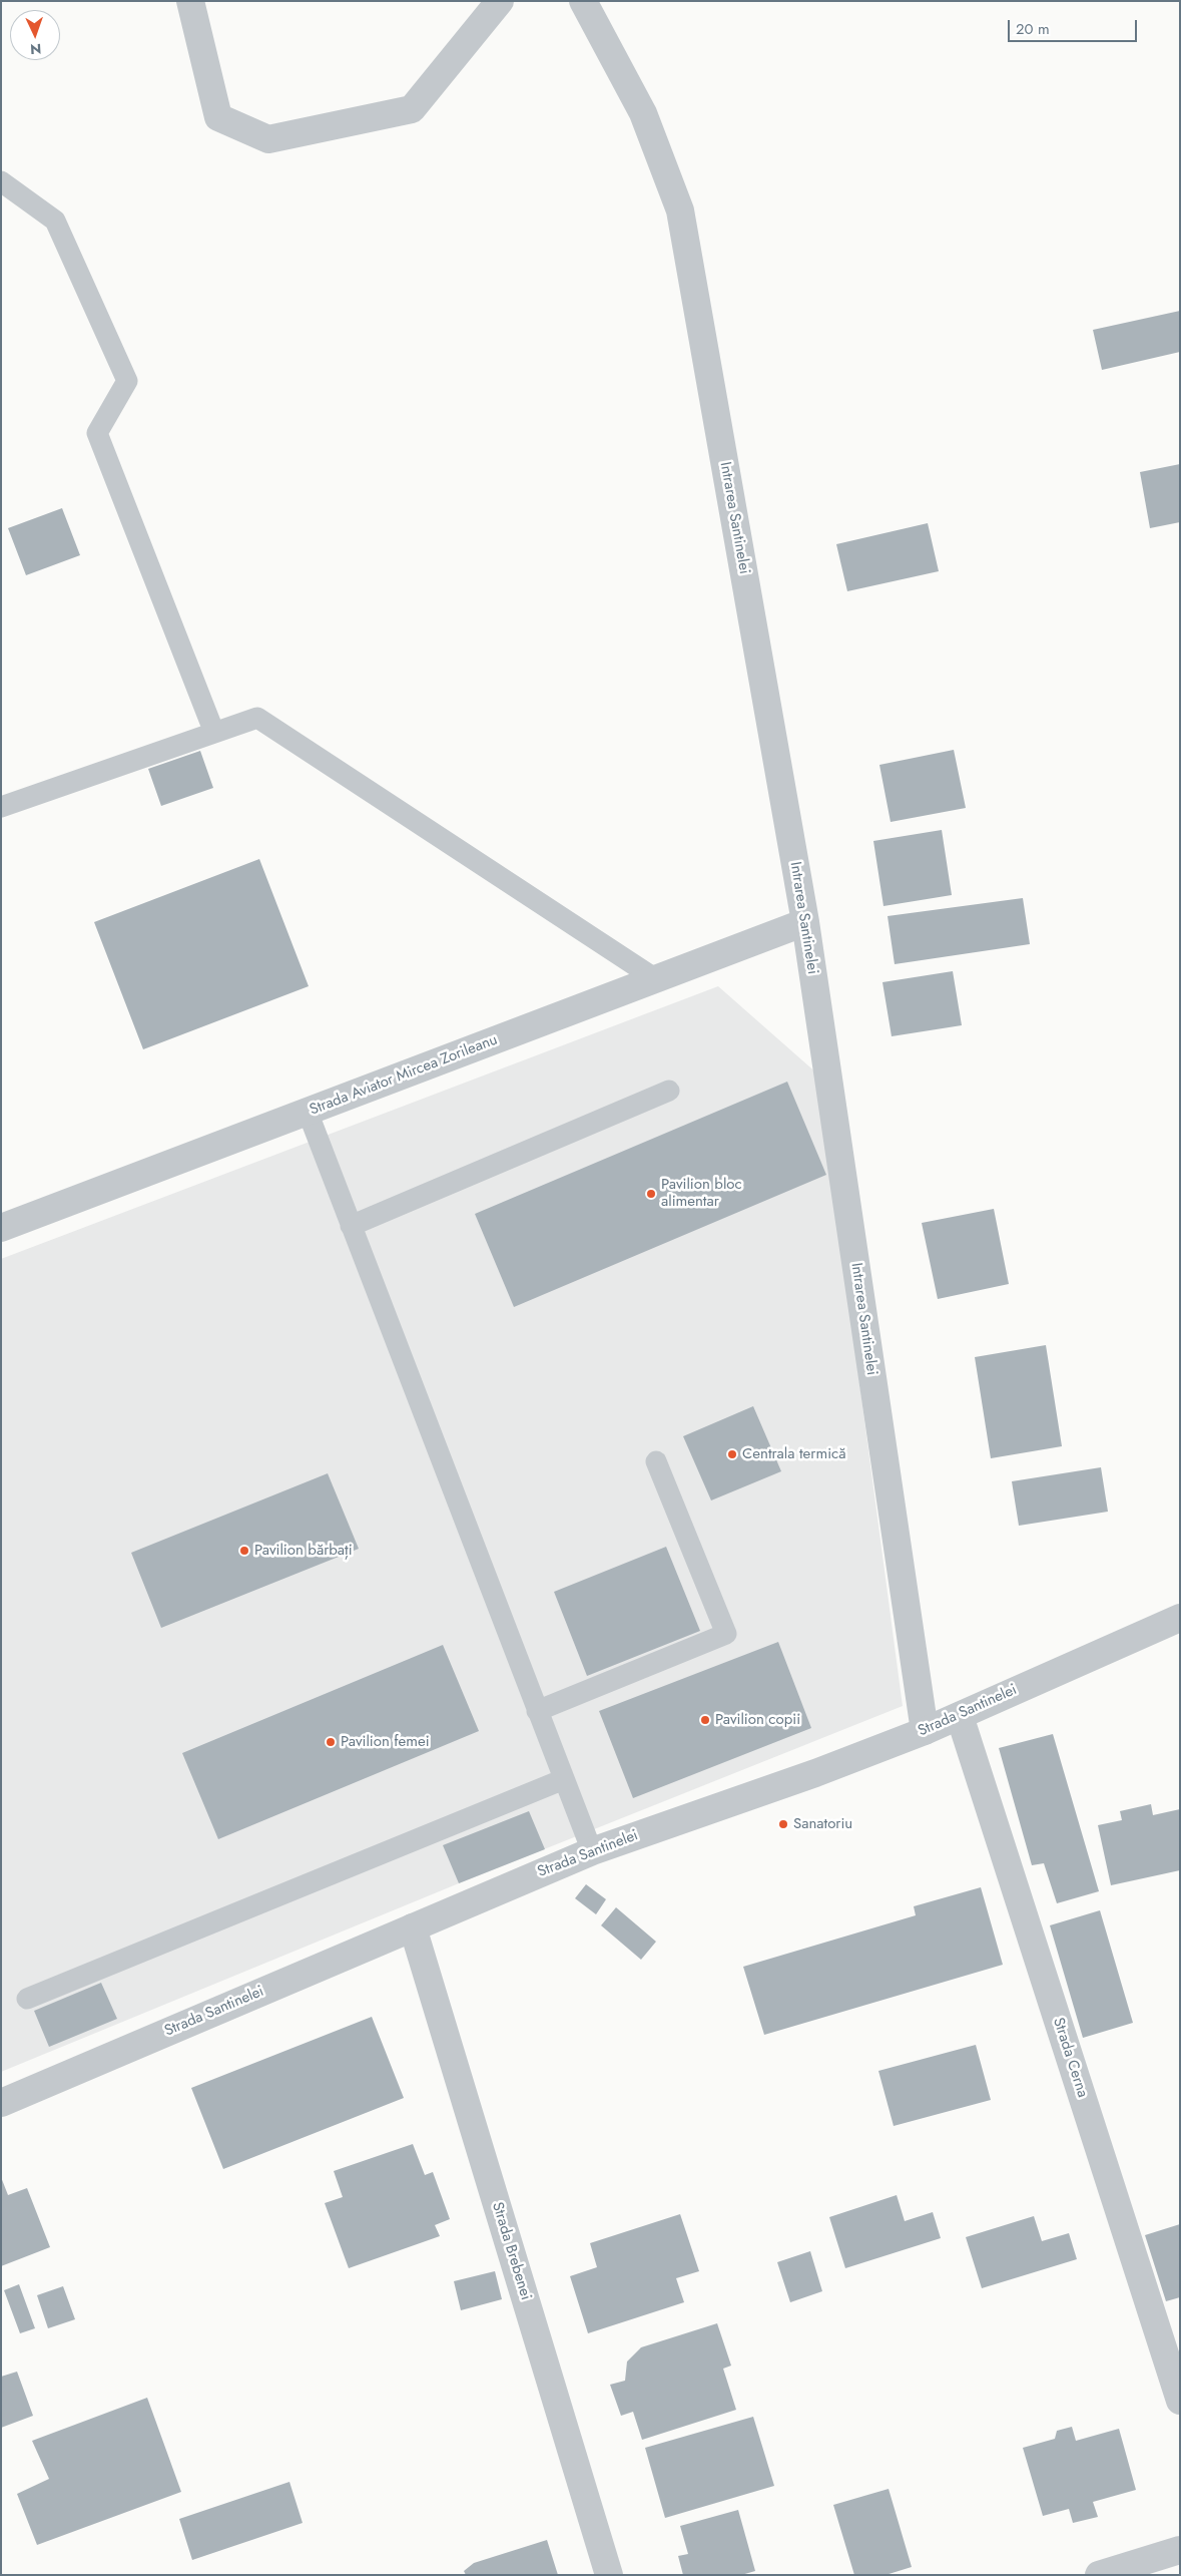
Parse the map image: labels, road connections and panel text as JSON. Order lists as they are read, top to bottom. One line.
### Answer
{"streets":{"street":["Intrarea Santinelei","Strada Aviator Mircea Zorileanu","Strada Santinelei","Strada Cerna","Strada Brebenei"]},"crossings":[["Intrarea Santinelei","Strada Aviator Mircea Zorileanu"],["Intrarea Santinelei","Strada Santinelei"],["Strada Santinelei","Strada Cerna"],["Strada Santinelei","Strada Brebenei"]],"places":["Pavilion bloc alimentar","Centrala termică","Pavilion bărbați","Pavilion copii","Pavilion femei","Sanatoriu"],"scale_bar":"20 m","north":"bottom"}
